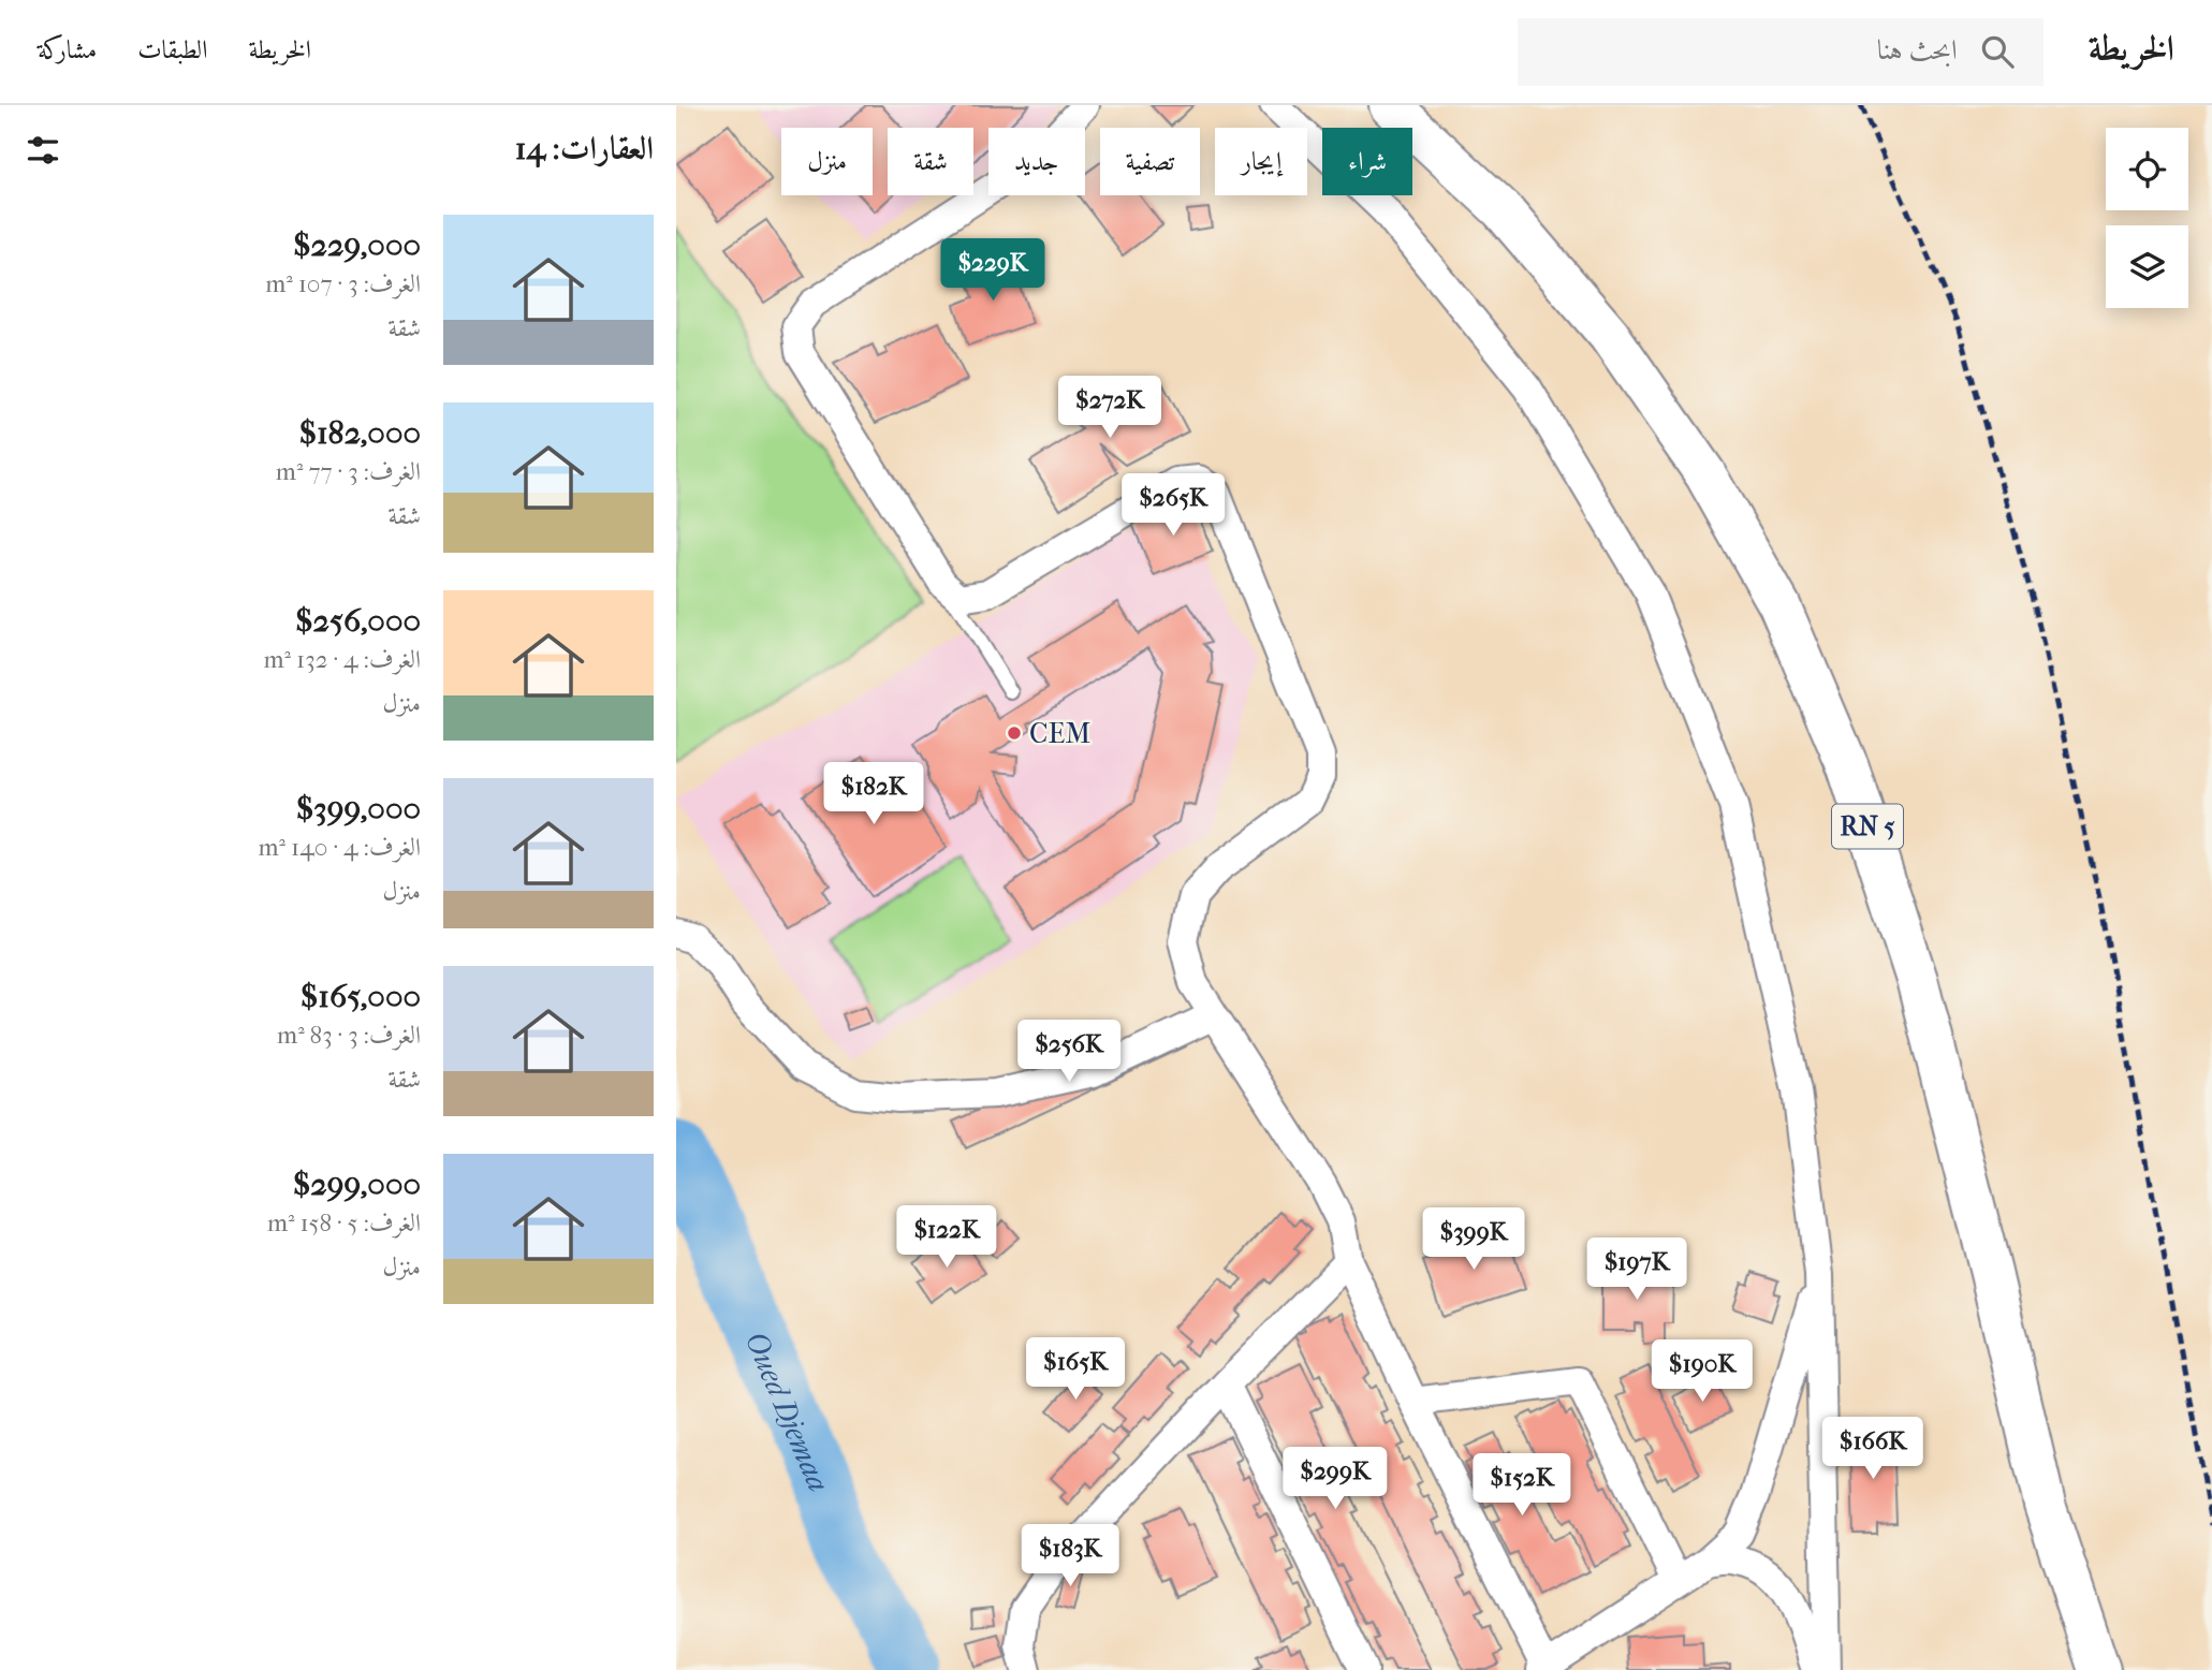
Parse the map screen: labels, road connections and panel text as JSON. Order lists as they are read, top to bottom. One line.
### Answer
{"streets":{"main road":["RN 5"]},"water":["Oued Djemaa"],"places":["CEM"],"page":{"header":"الخريطة","search":"ابحث هنا","nav":["الخريطة","الطبقات","مشاركة"],"heading":"العقارات: 14","chip":["شراء","إيجار","تصفية","جديد","شقة","منزل"],"list":[{"name":"$229,000","note":"الغرف: 3 · 107 m² · شقة"},{"name":"$182,000","note":"الغرف: 3 · 77 m² · شقة"},{"name":"$256,000","note":"الغرف: 4 · 132 m² · منزل"},{"name":"$399,000","note":"الغرف: 4 · 140 m² · منزل"},{"name":"$165,000","note":"الغرف: 3 · 83 m² · شقة"},{"name":"$299,000","note":"الغرف: 5 · 158 m² · منزل"}],"price":["$229K","$272K","$265K","$182K","$256K","$122K","$399K","$197K","$165K","$190K","$166K","$299K","$152K","$183K"]}}
